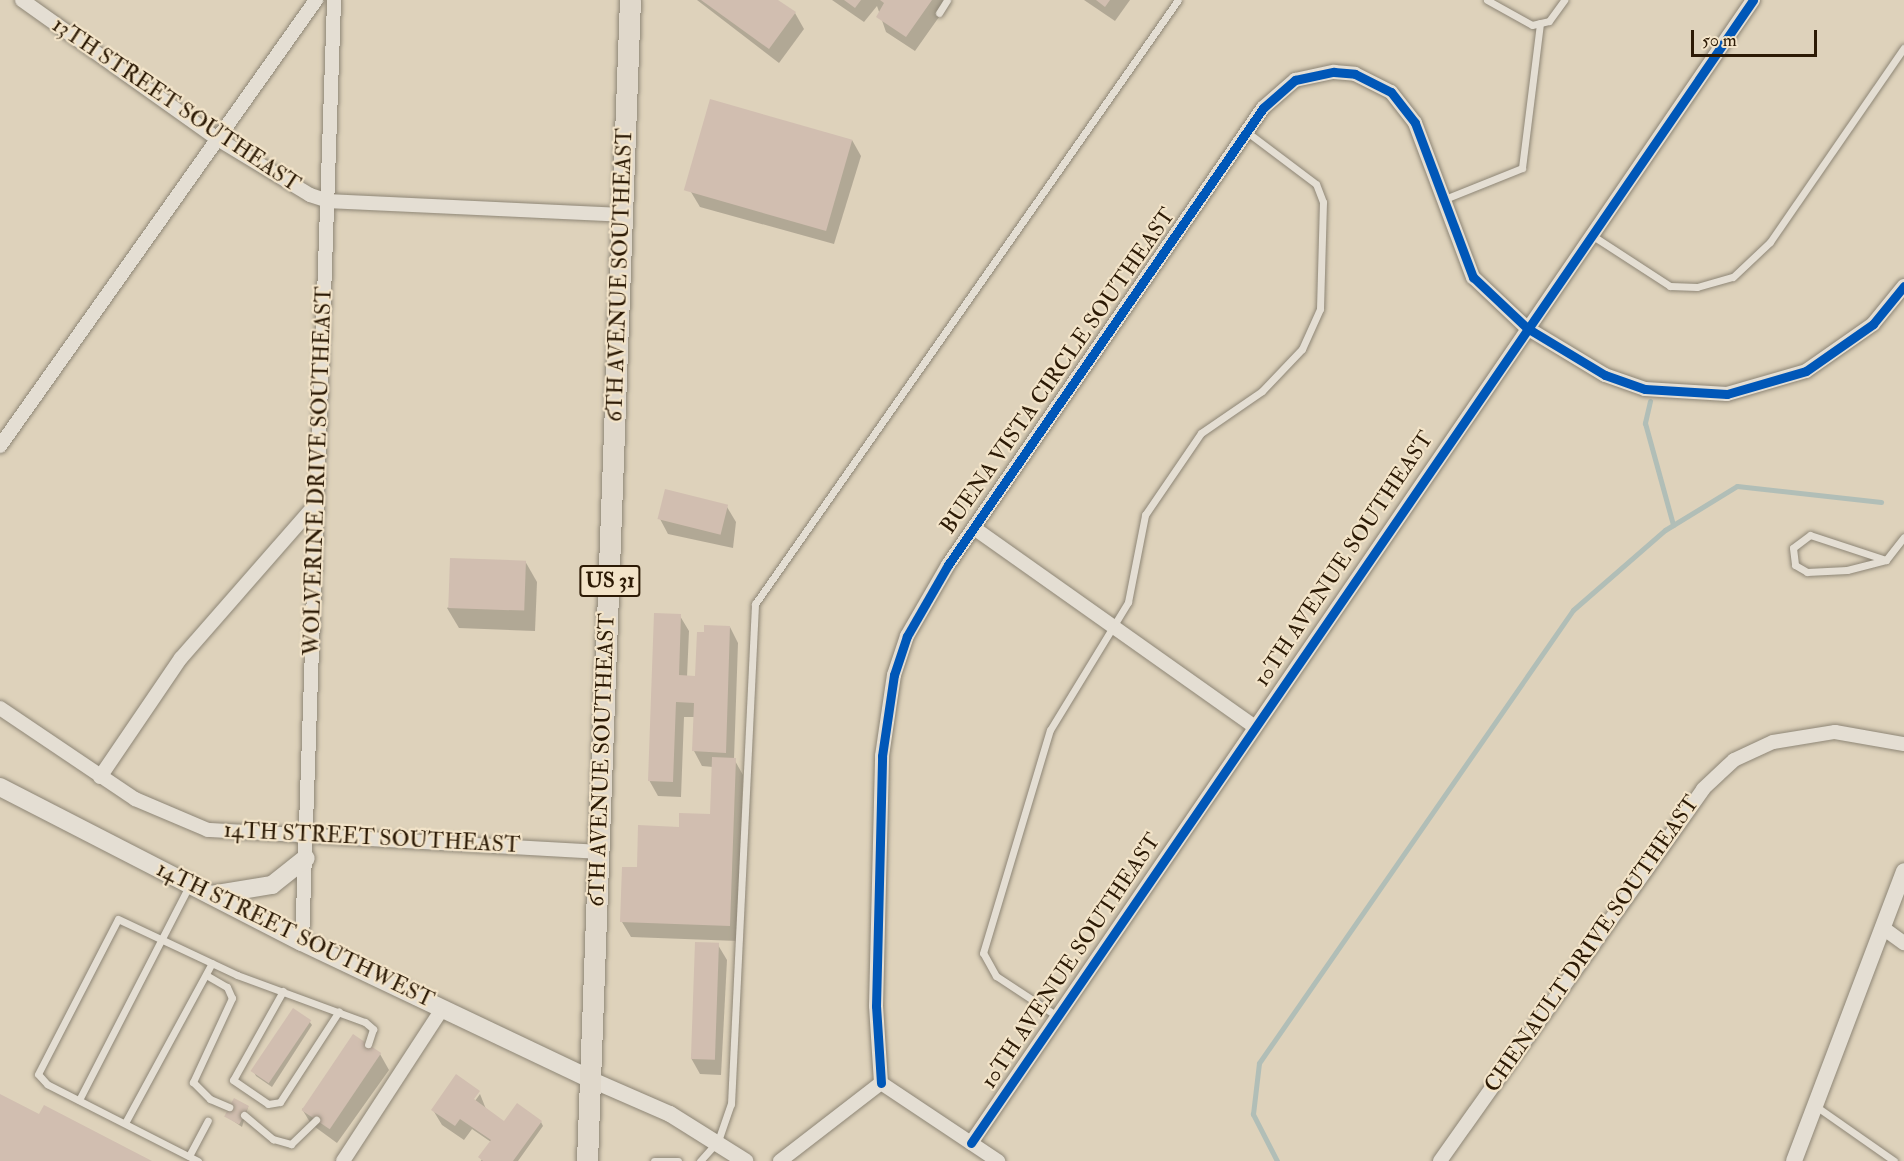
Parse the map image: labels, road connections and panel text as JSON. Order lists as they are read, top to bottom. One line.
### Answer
{"streets":{"main road":["6TH AVENUE SOUTHEAST","US 31","14TH STREET SOUTHWEST"],"street":["13TH STREET SOUTHEAST","BUENA VISTA CIRCLE SOUTHEAST","WOLVERINE DRIVE SOUTHEAST","10TH AVENUE SOUTHEAST","14TH STREET SOUTHEAST","CHENAULT DRIVE SOUTHEAST"]},"crossings":[["13TH STREET SOUTHEAST","6TH AVENUE SOUTHEAST"],["13TH STREET SOUTHEAST","WOLVERINE DRIVE SOUTHEAST"],["6TH AVENUE SOUTHEAST","14TH STREET SOUTHEAST"],["6TH AVENUE SOUTHEAST","14TH STREET SOUTHWEST"],["BUENA VISTA CIRCLE SOUTHEAST","10TH AVENUE SOUTHEAST"],["WOLVERINE DRIVE SOUTHEAST","14TH STREET SOUTHEAST"],["WOLVERINE DRIVE SOUTHEAST","14TH STREET SOUTHWEST"]],"scale_bar":"50 m"}
